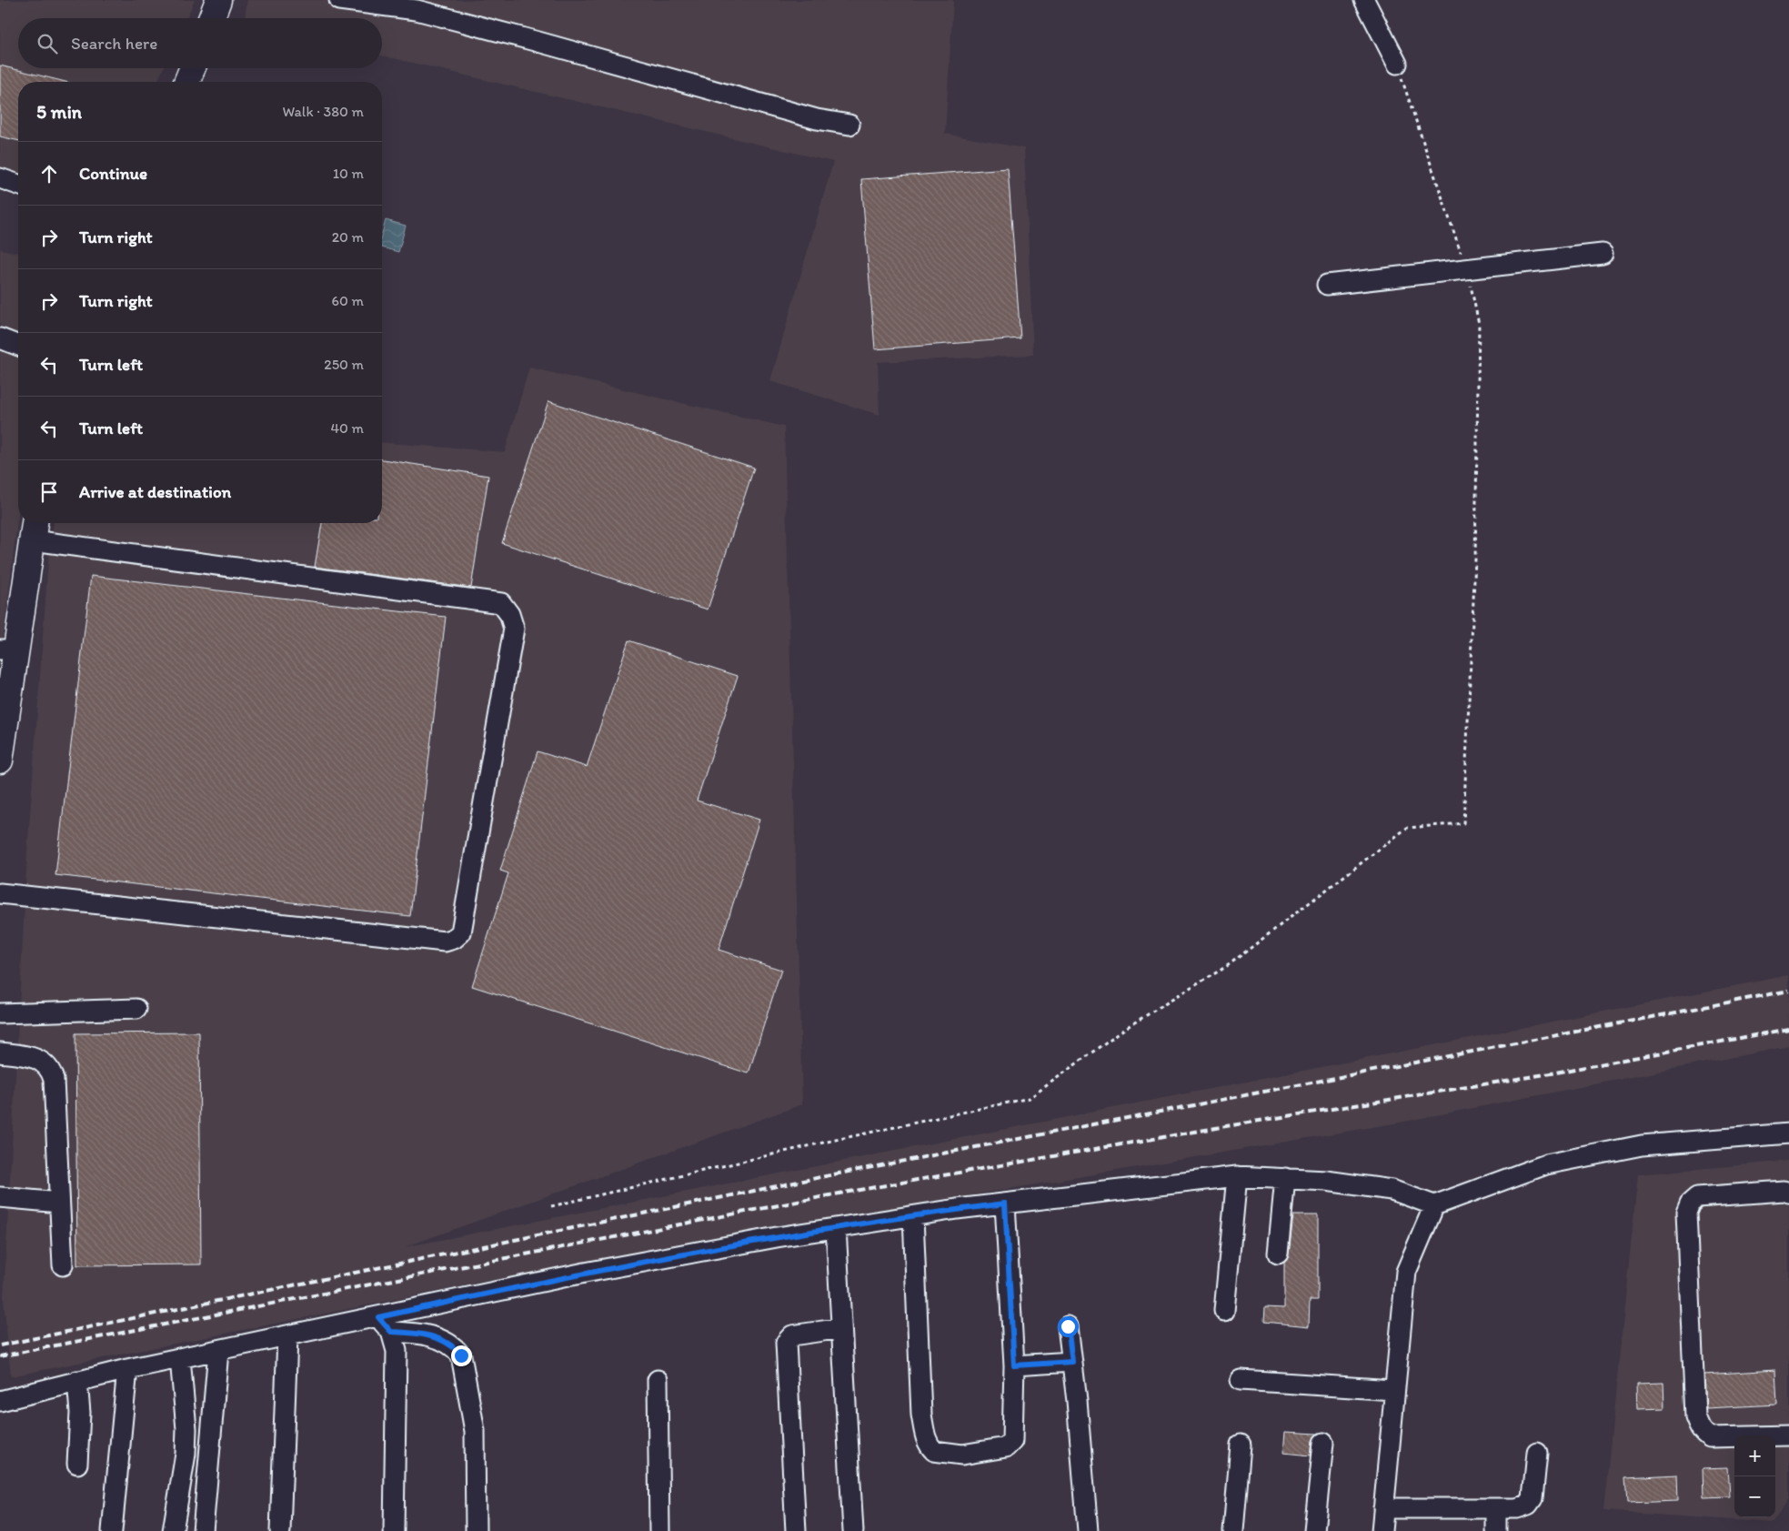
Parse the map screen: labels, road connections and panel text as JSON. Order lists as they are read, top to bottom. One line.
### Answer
{"page":{"search":"Search here","heading":["5 min","Walk · 380 m"],"list":[["Continue","10 m"],["Turn right","20 m"],["Turn right","60 m"],["Turn left","250 m"],["Turn left","40 m"],"Arrive at destination"],"map_buttons":["+","−"]}}
